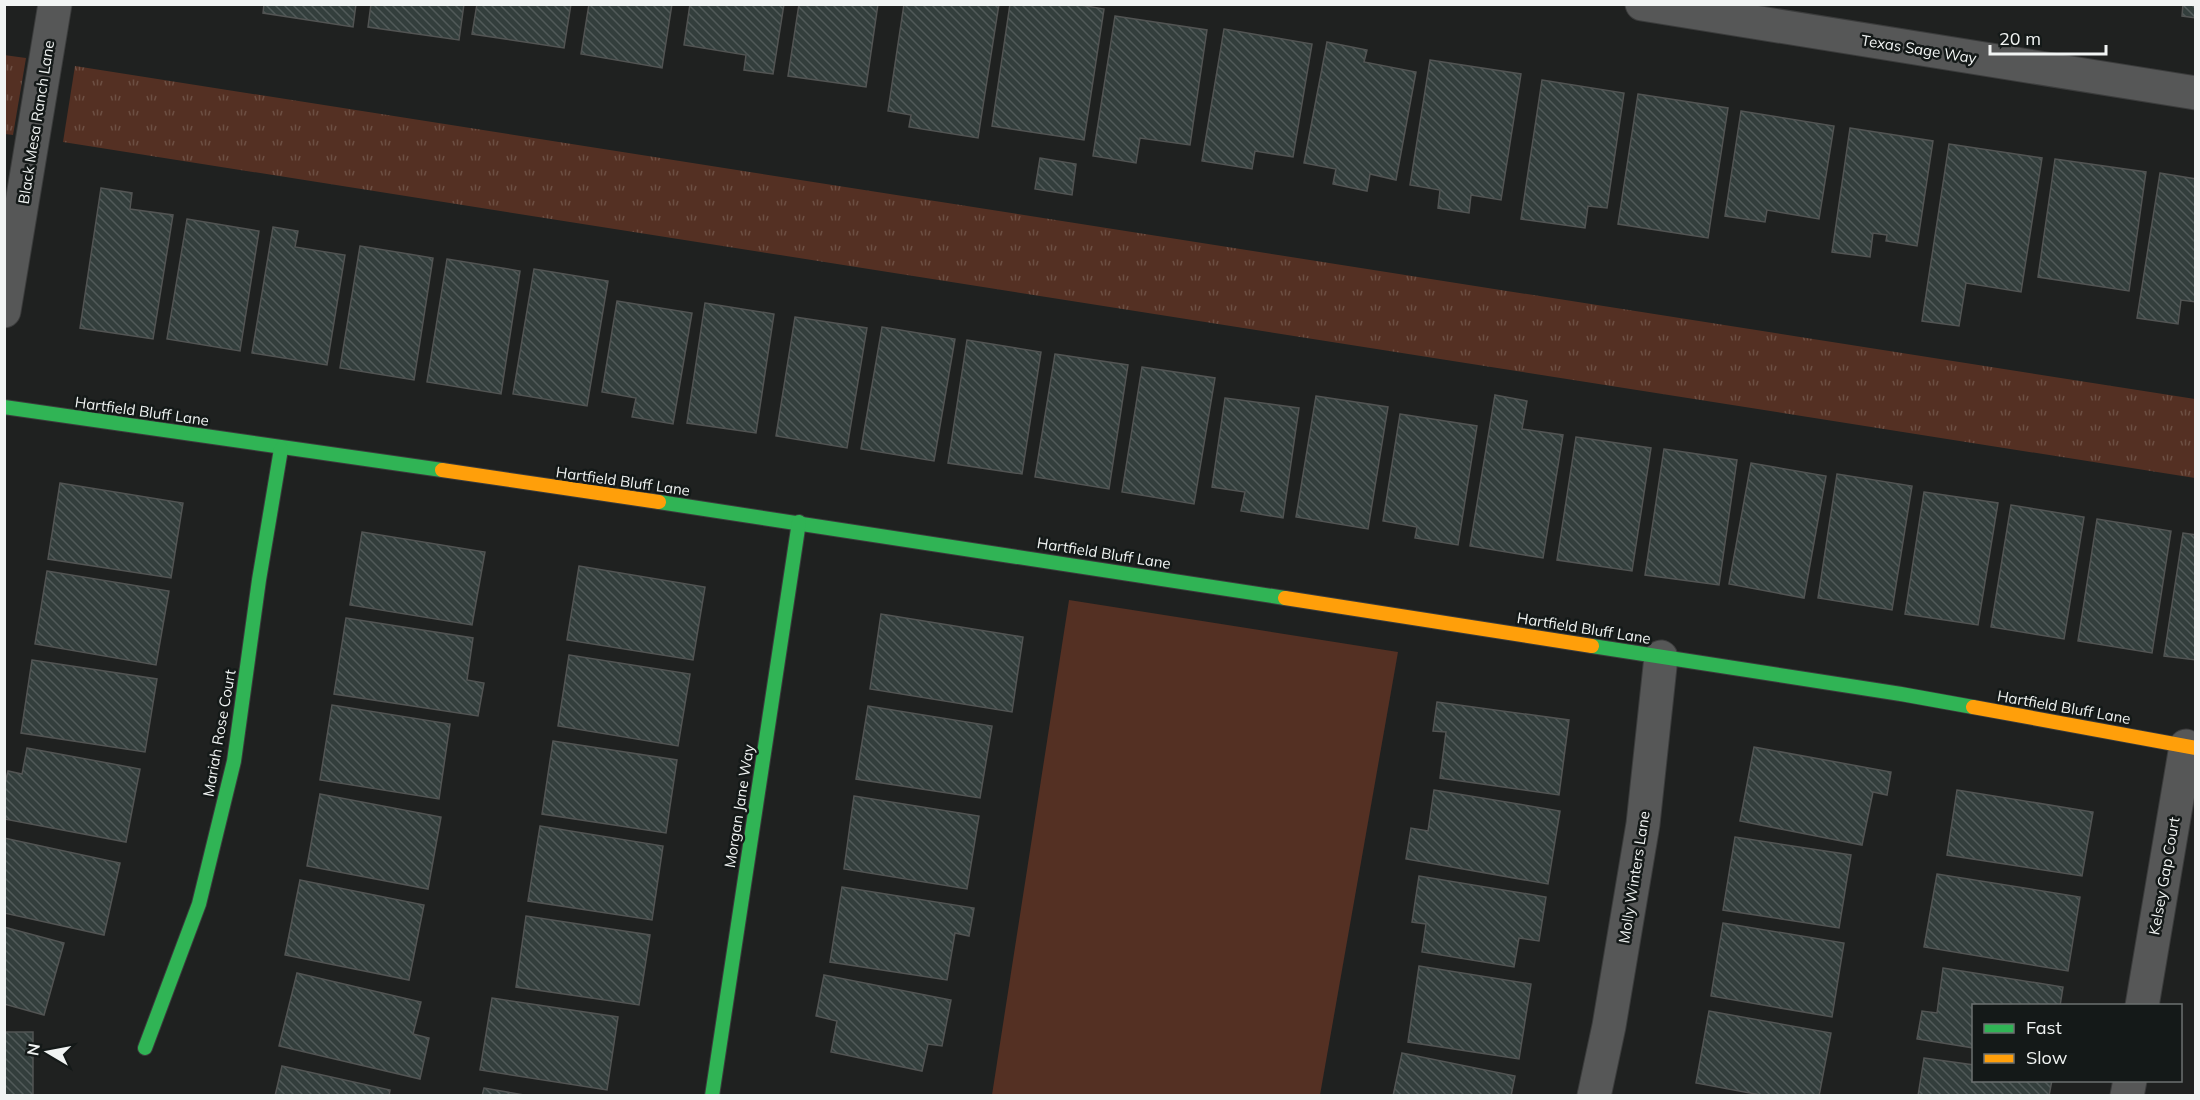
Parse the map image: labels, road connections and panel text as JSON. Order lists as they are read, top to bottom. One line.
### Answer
{"streets":{"street":["Texas Sage Way","Black Mesa Ranch Lane","Hartfield Bluff Lane","Mariah Rose Court","Morgan Jane Way","Kelsey Gap Court","Molly Winters Lane"]},"crossings":[["Hartfield Bluff Lane","Mariah Rose Court"],["Hartfield Bluff Lane","Morgan Jane Way"],["Hartfield Bluff Lane","Kelsey Gap Court"],["Hartfield Bluff Lane","Molly Winters Lane"]],"legend":["Fast","Slow"],"scale_bar":"20 m","north":"left"}
